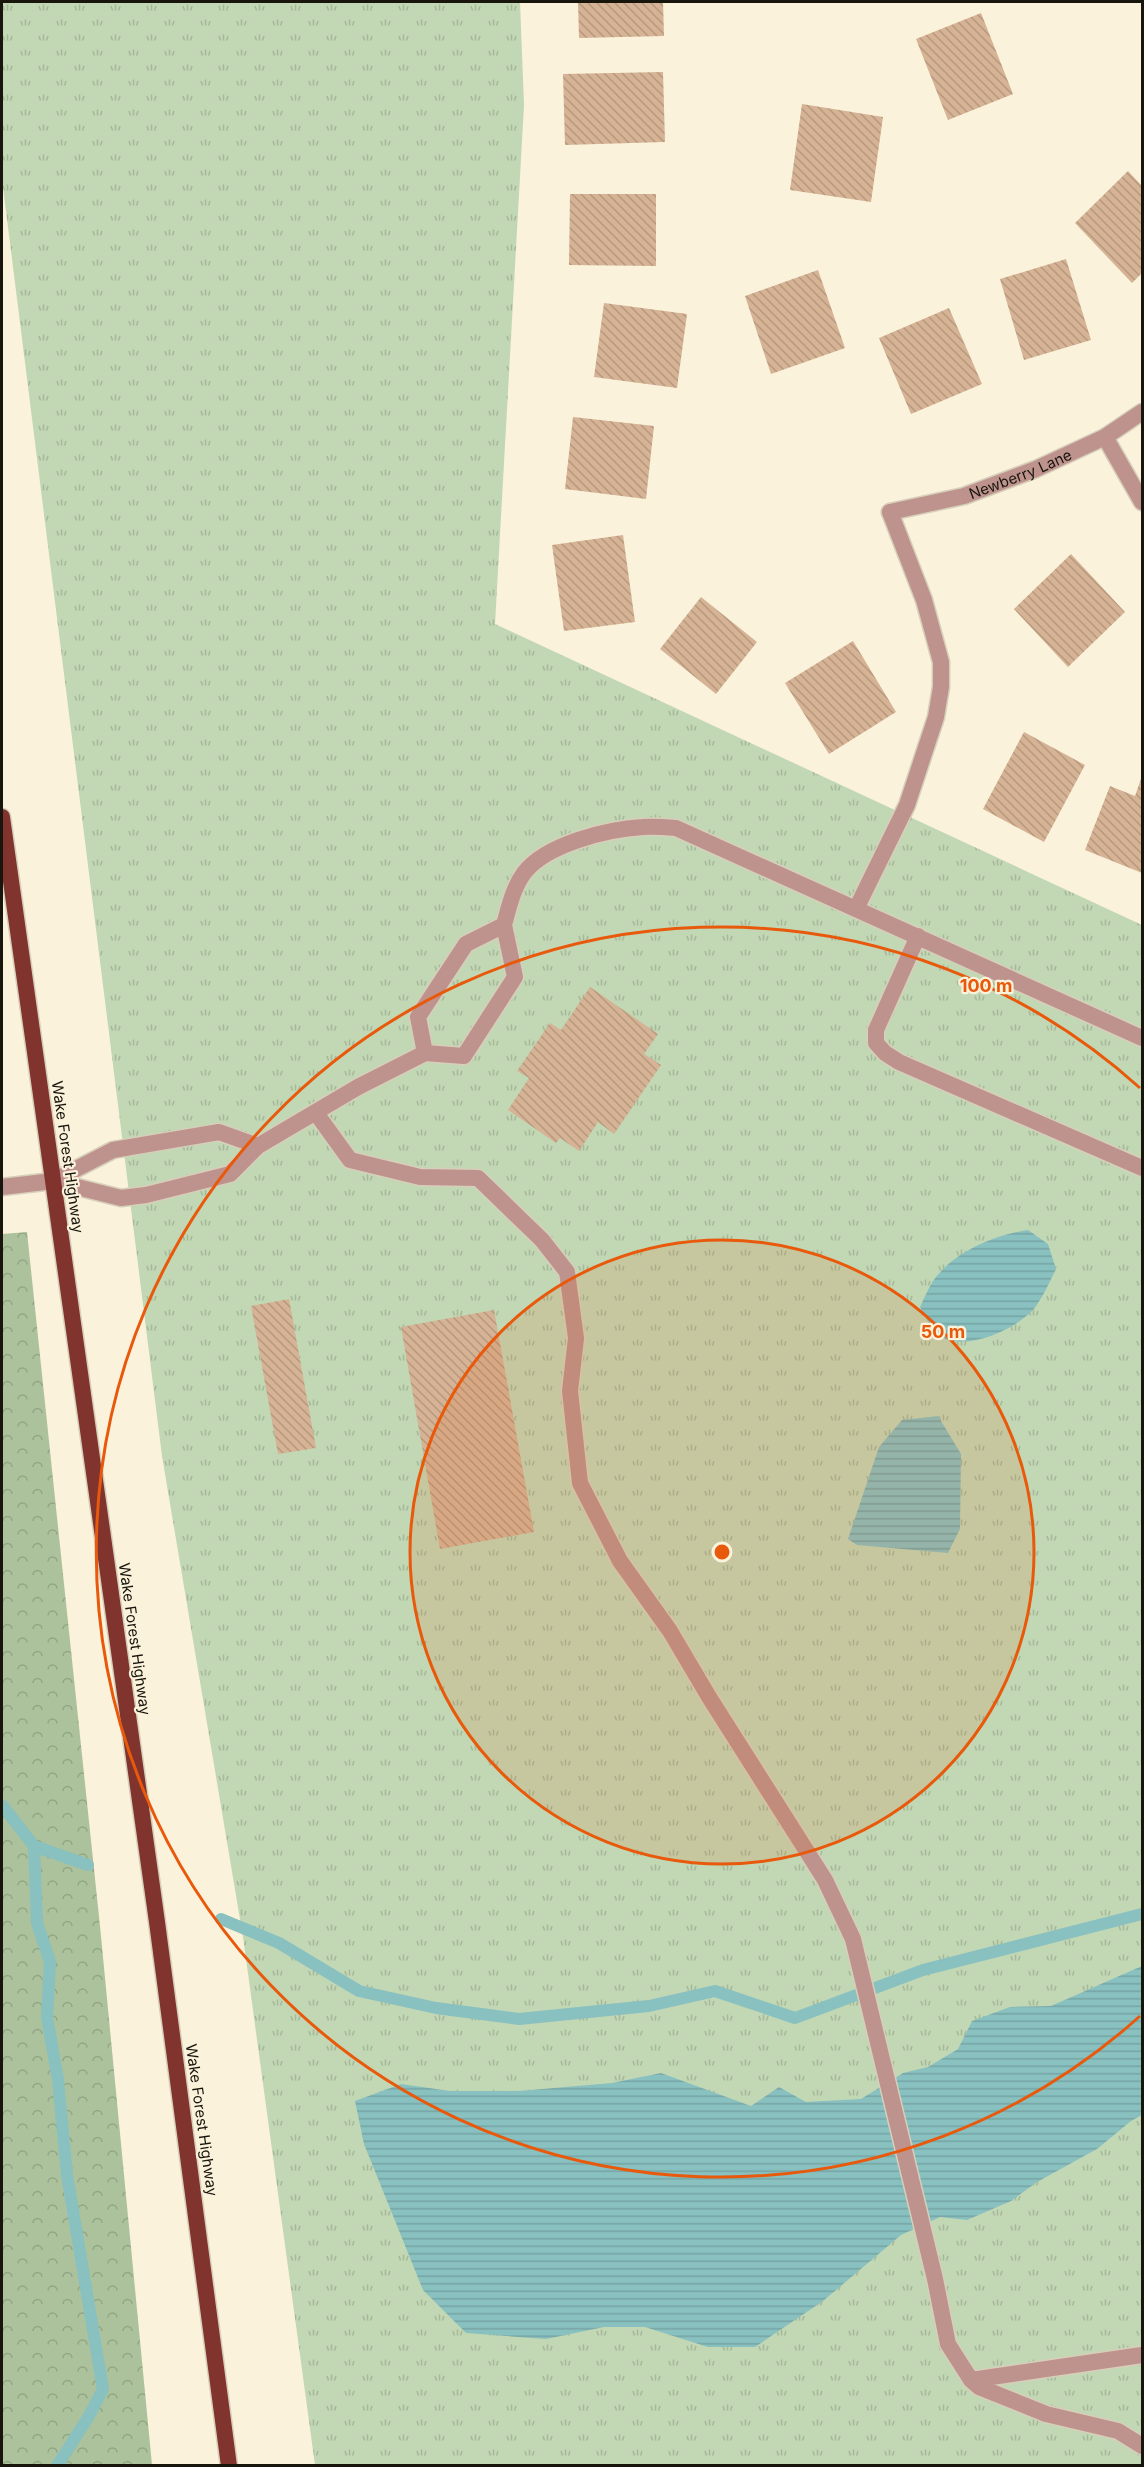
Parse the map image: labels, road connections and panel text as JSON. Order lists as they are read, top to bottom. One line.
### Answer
{"streets":{"highway":["Wake Forest Highway"],"street":["Newberry Lane"]},"rings":["100 m","50 m"]}
